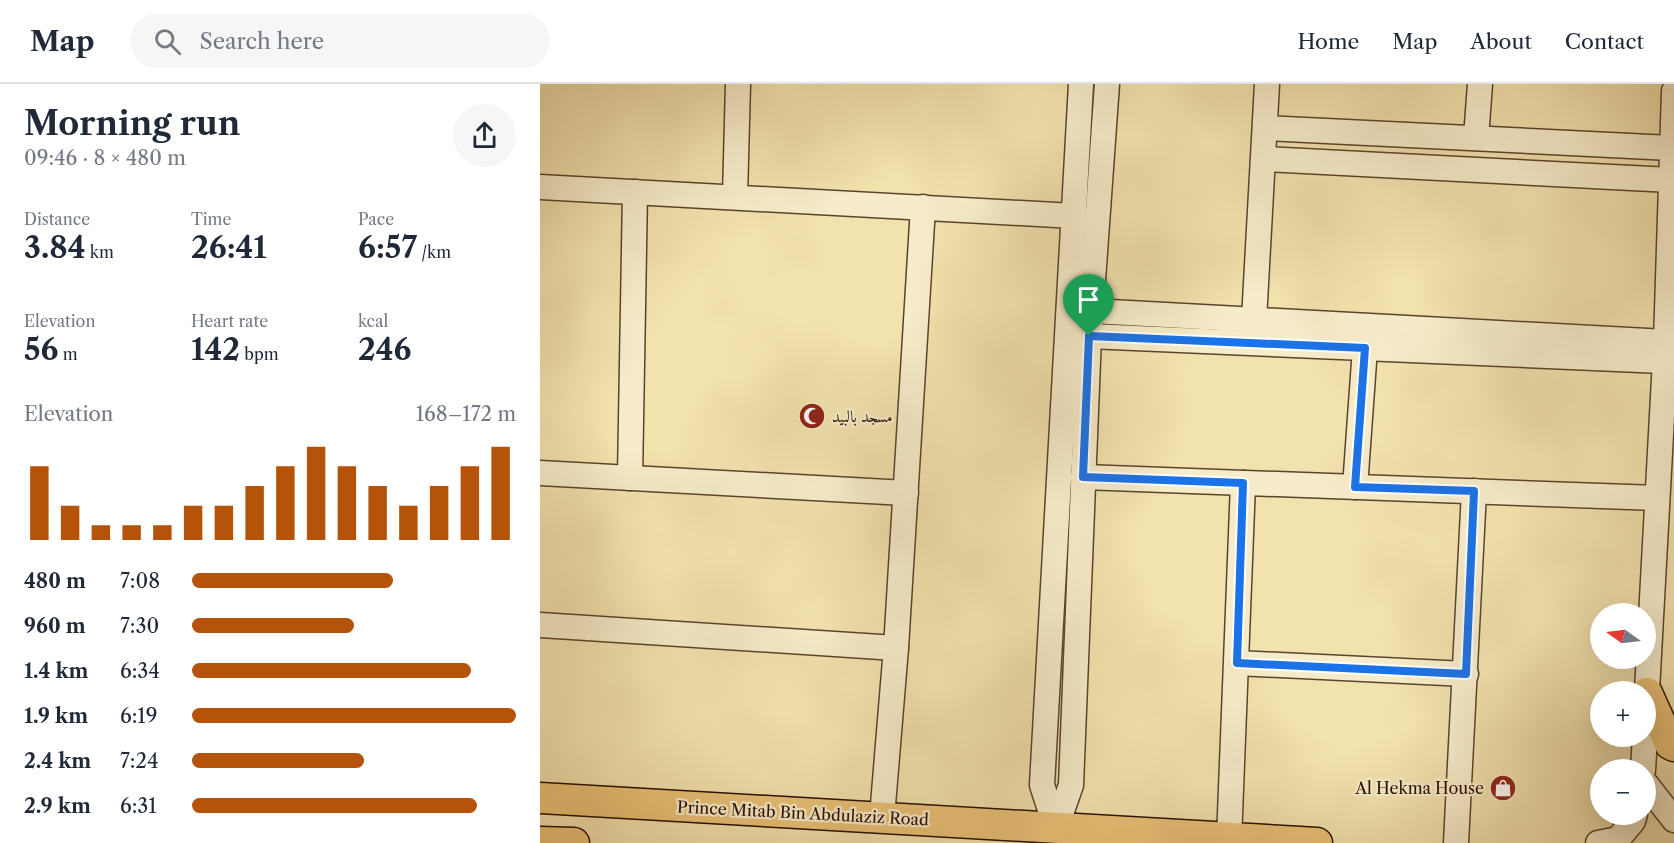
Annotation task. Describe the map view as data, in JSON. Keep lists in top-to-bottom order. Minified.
{"streets":{"main road":["Prince Mitab Bin Abdulaziz Road"]},"places":{"mosque":["مسجد بالبيد"],"shop":["Al Hekma House"]},"north":"left","page":{"header":"Map","search":"Search here","nav":["Home","Map","About","Contact"],"heading":["Morning run","09:46 · 8 × 480 m"],"stats":[["Distance","3.84 km"],["Time","26:41"],["Pace","6:57 /km"],["Elevation","56 m"],["Heart rate","142 bpm"],["kcal","246"]],"chart":["Elevation","168–172 m"],"list":[{"name":"480 m","note":"7:08"},{"name":"960 m","note":"7:30"},{"name":"1.4 km","note":"6:34"},{"name":"1.9 km","note":"6:19"},{"name":"2.4 km","note":"7:24"},{"name":"2.9 km","note":"6:31"}],"map_buttons":["+","−"]}}
